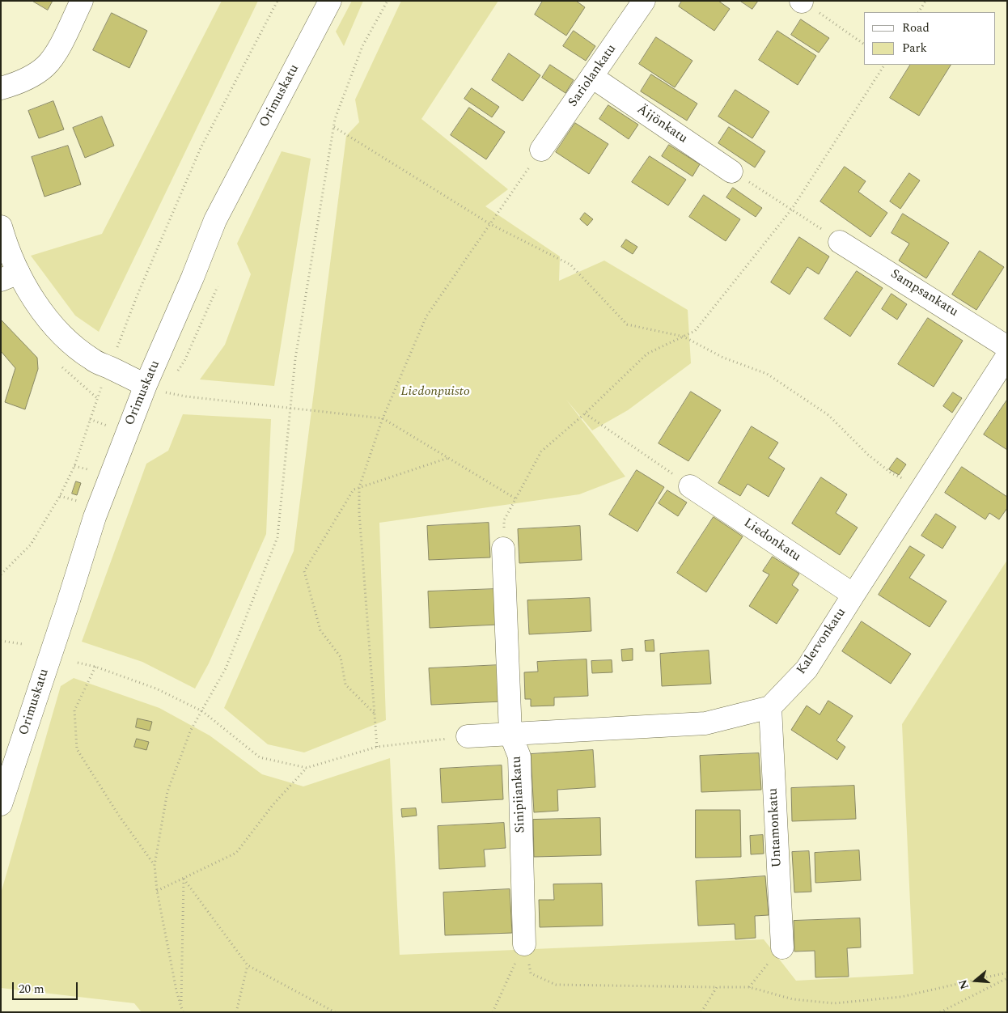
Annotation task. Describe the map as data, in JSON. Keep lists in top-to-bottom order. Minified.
{"streets":{"street":["Sariolankatu","Orimuskatu","Äijönkatu","Sampsankatu","Liedonkatu","Kalervonkatu","Sinipiiankatu","Untamonkatu"]},"crossings":[["Sariolankatu","Äijönkatu"],["Liedonkatu","Kalervonkatu"],["Kalervonkatu","Untamonkatu"]],"parks":["Liedonpuisto"],"legend":["Road","Park"],"scale_bar":"20 m","north":"left"}
